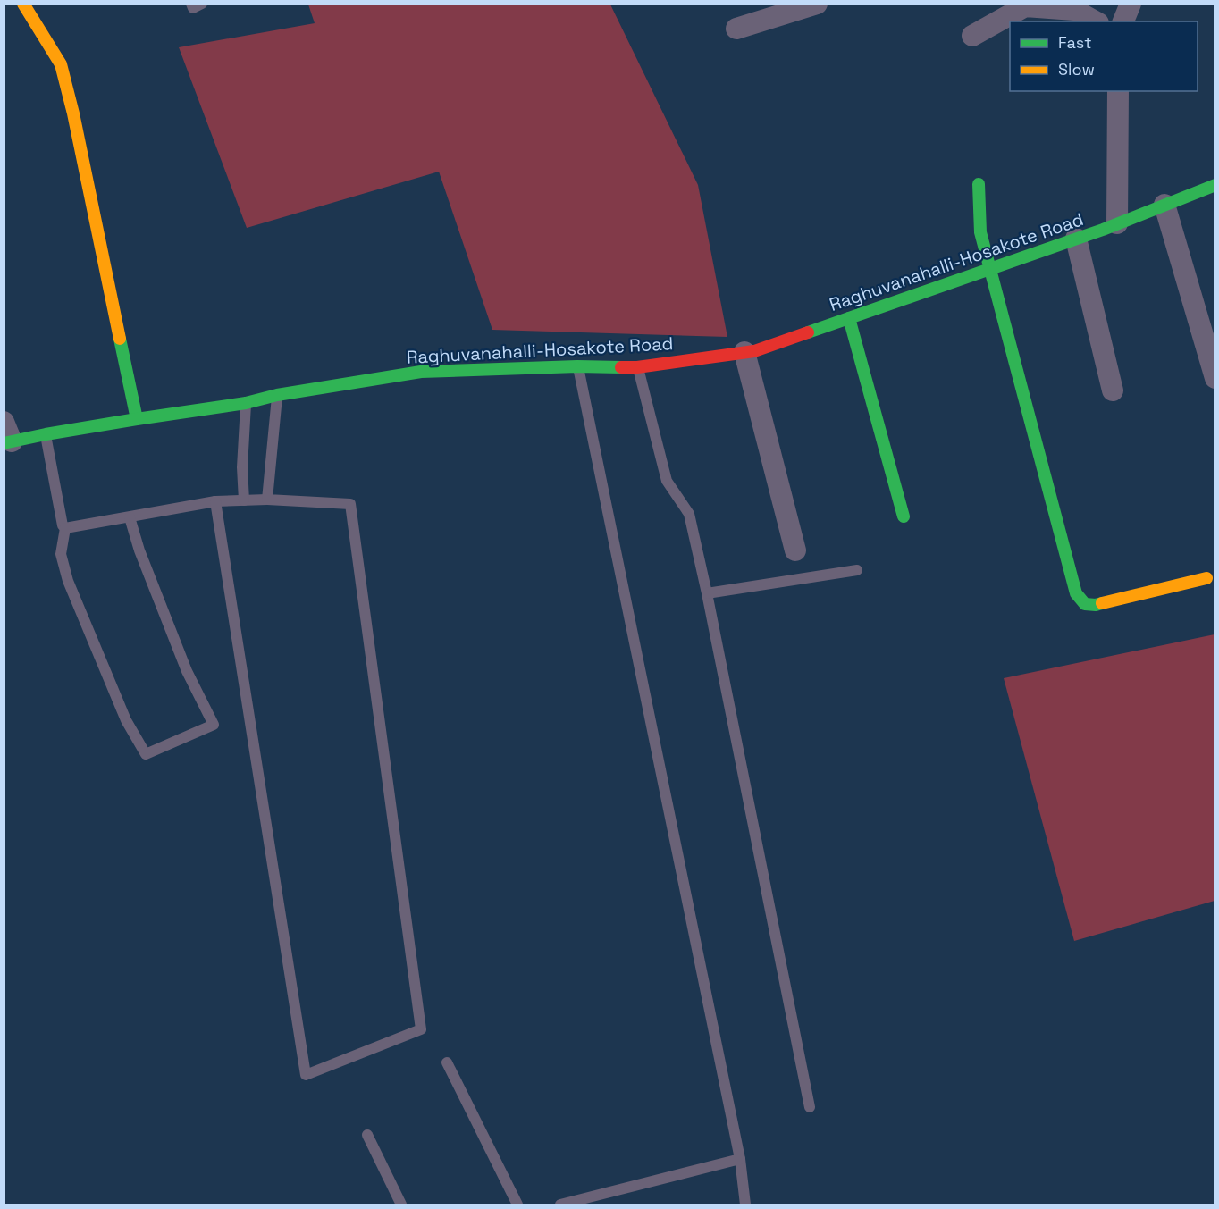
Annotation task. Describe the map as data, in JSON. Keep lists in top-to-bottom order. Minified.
{"streets":{"main road":["Raghuvanahalli-Hosakote Road"]},"legend":["Fast","Slow"]}
